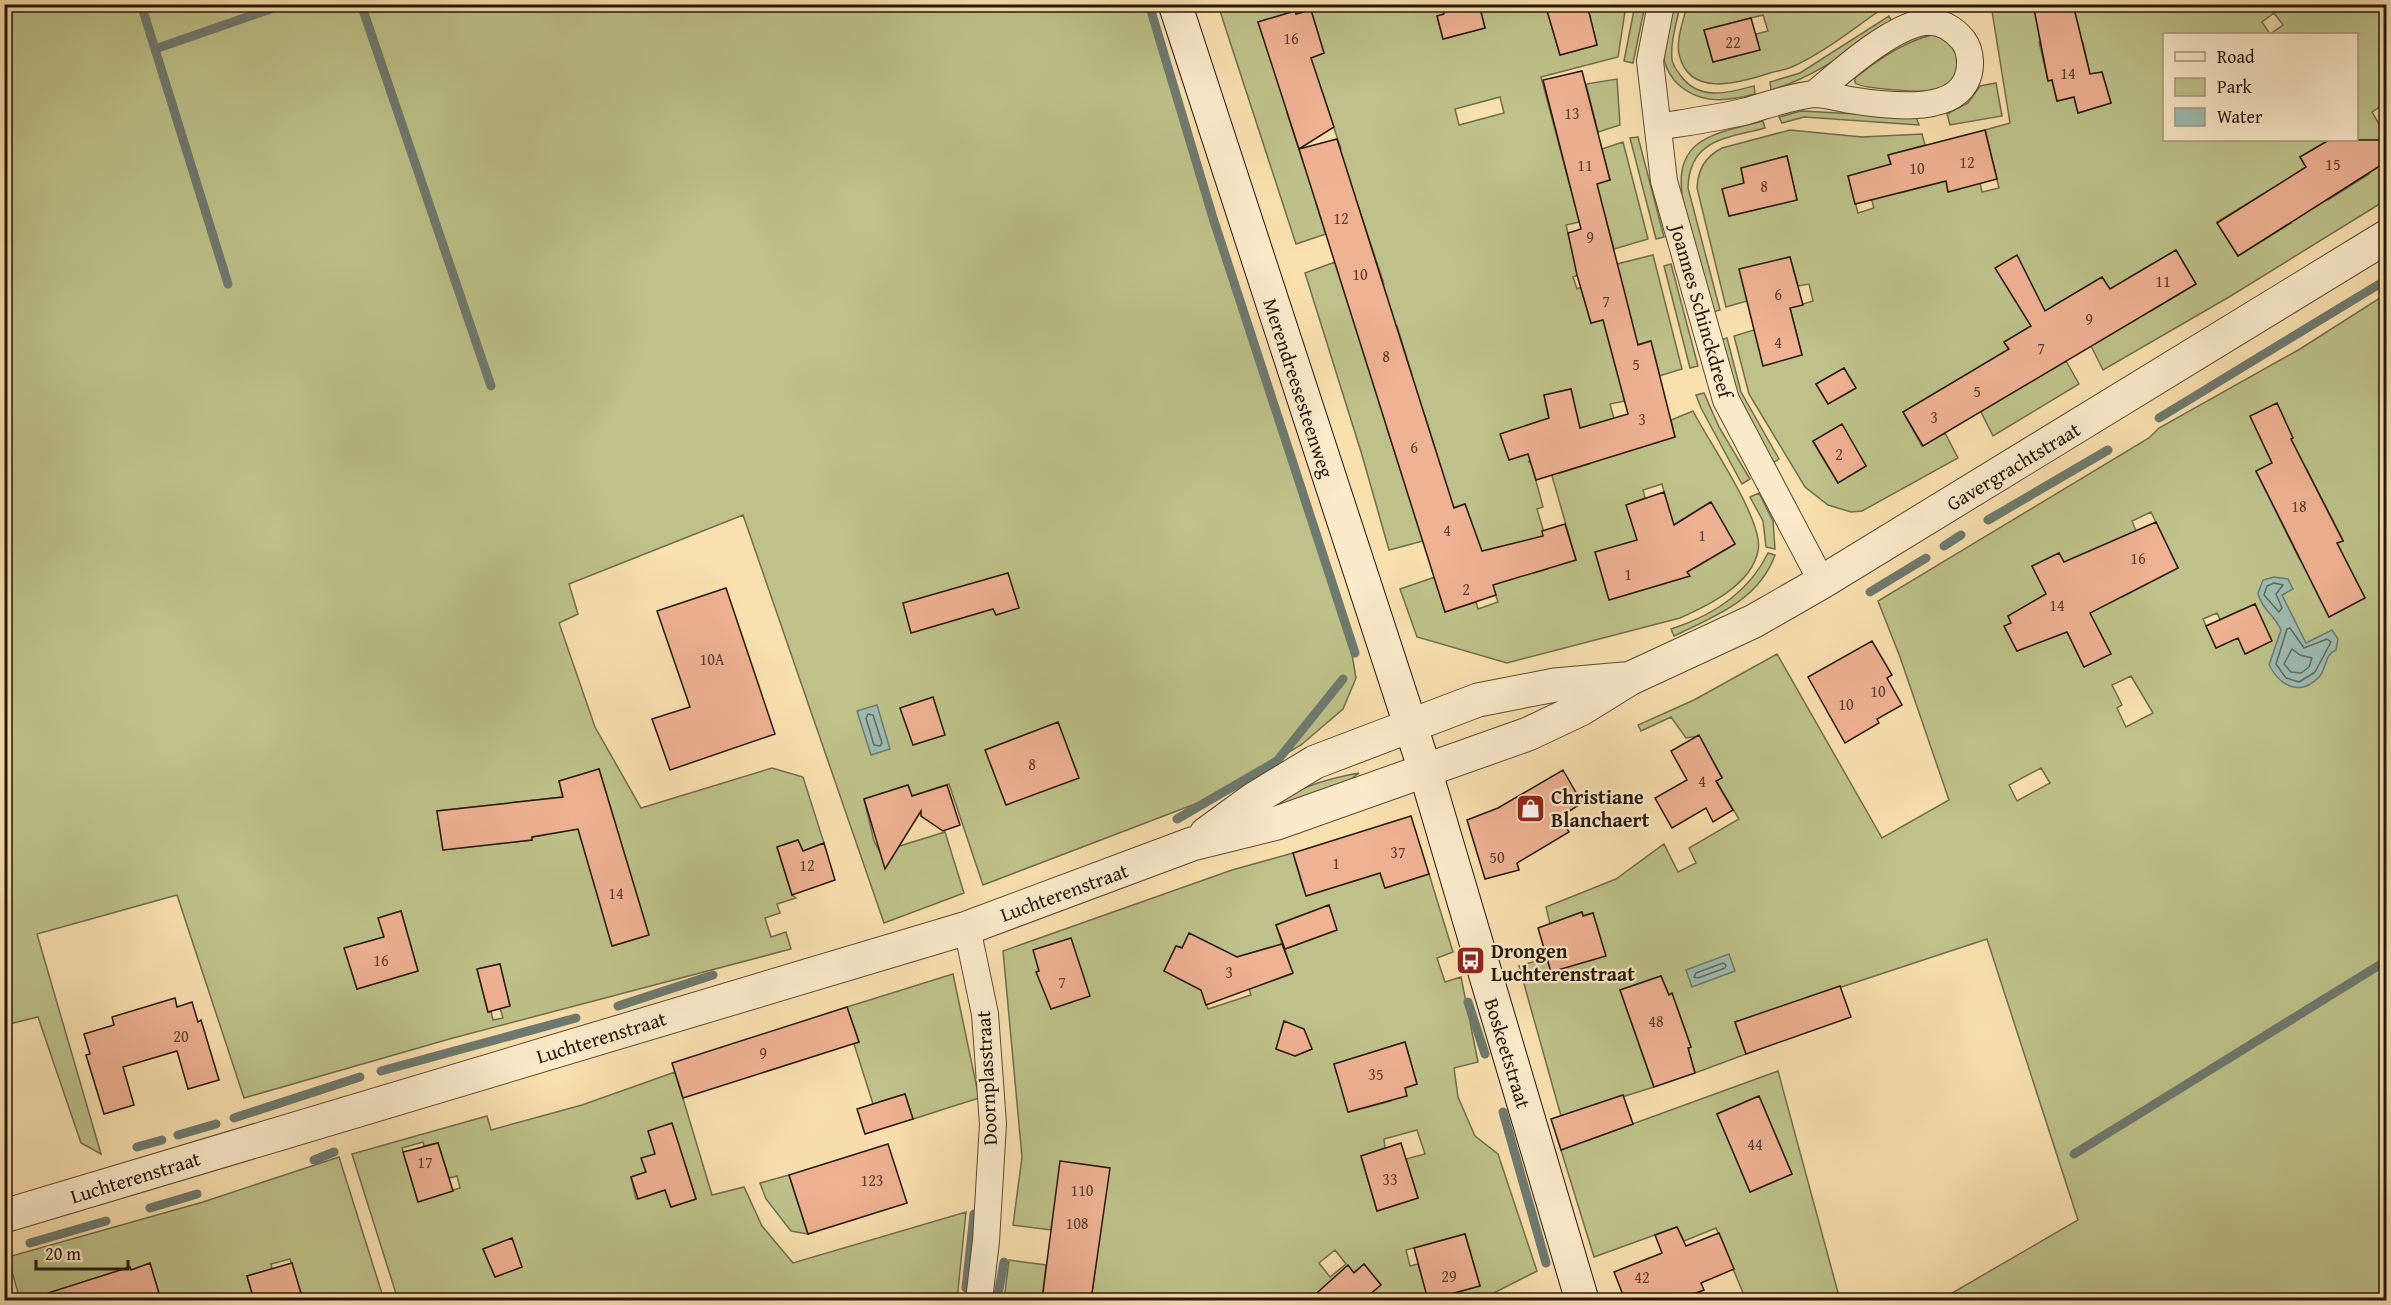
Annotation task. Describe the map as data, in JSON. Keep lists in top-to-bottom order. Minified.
{"streets":{"street":["Joannes Schinckdreef","Merendreesesteenweg","Gavergrachtstraat","Luchterenstraat","Boskeetstraat","Doornplasstraat"]},"crossings":[["Joannes Schinckdreef","Gavergrachtstraat"],["Merendreesesteenweg","Gavergrachtstraat"],["Merendreesesteenweg","Luchterenstraat"],["Merendreesesteenweg","Boskeetstraat"],["Gavergrachtstraat","Luchterenstraat"],["Gavergrachtstraat","Boskeetstraat"],["Luchterenstraat","Boskeetstraat"],["Luchterenstraat","Doornplasstraat"]],"places":{"shop":["Christiane Blanchaert"],"bus stop":["Drongen Luchterenstraat"]},"house_numbers":["16","22","14","13","12","15","11","10","8","12","9","10","11","6","7","9","4","7","8","5","5","3","3","6","2","18","4","1","16","1","2","14","10A","10","10","8","4","37","50","1","12","14","16","3","7","48","20","9","35","44","17","33","123","110","108","29","42"],"legend":["Road","Park","Water"],"scale_bar":"20 m"}
